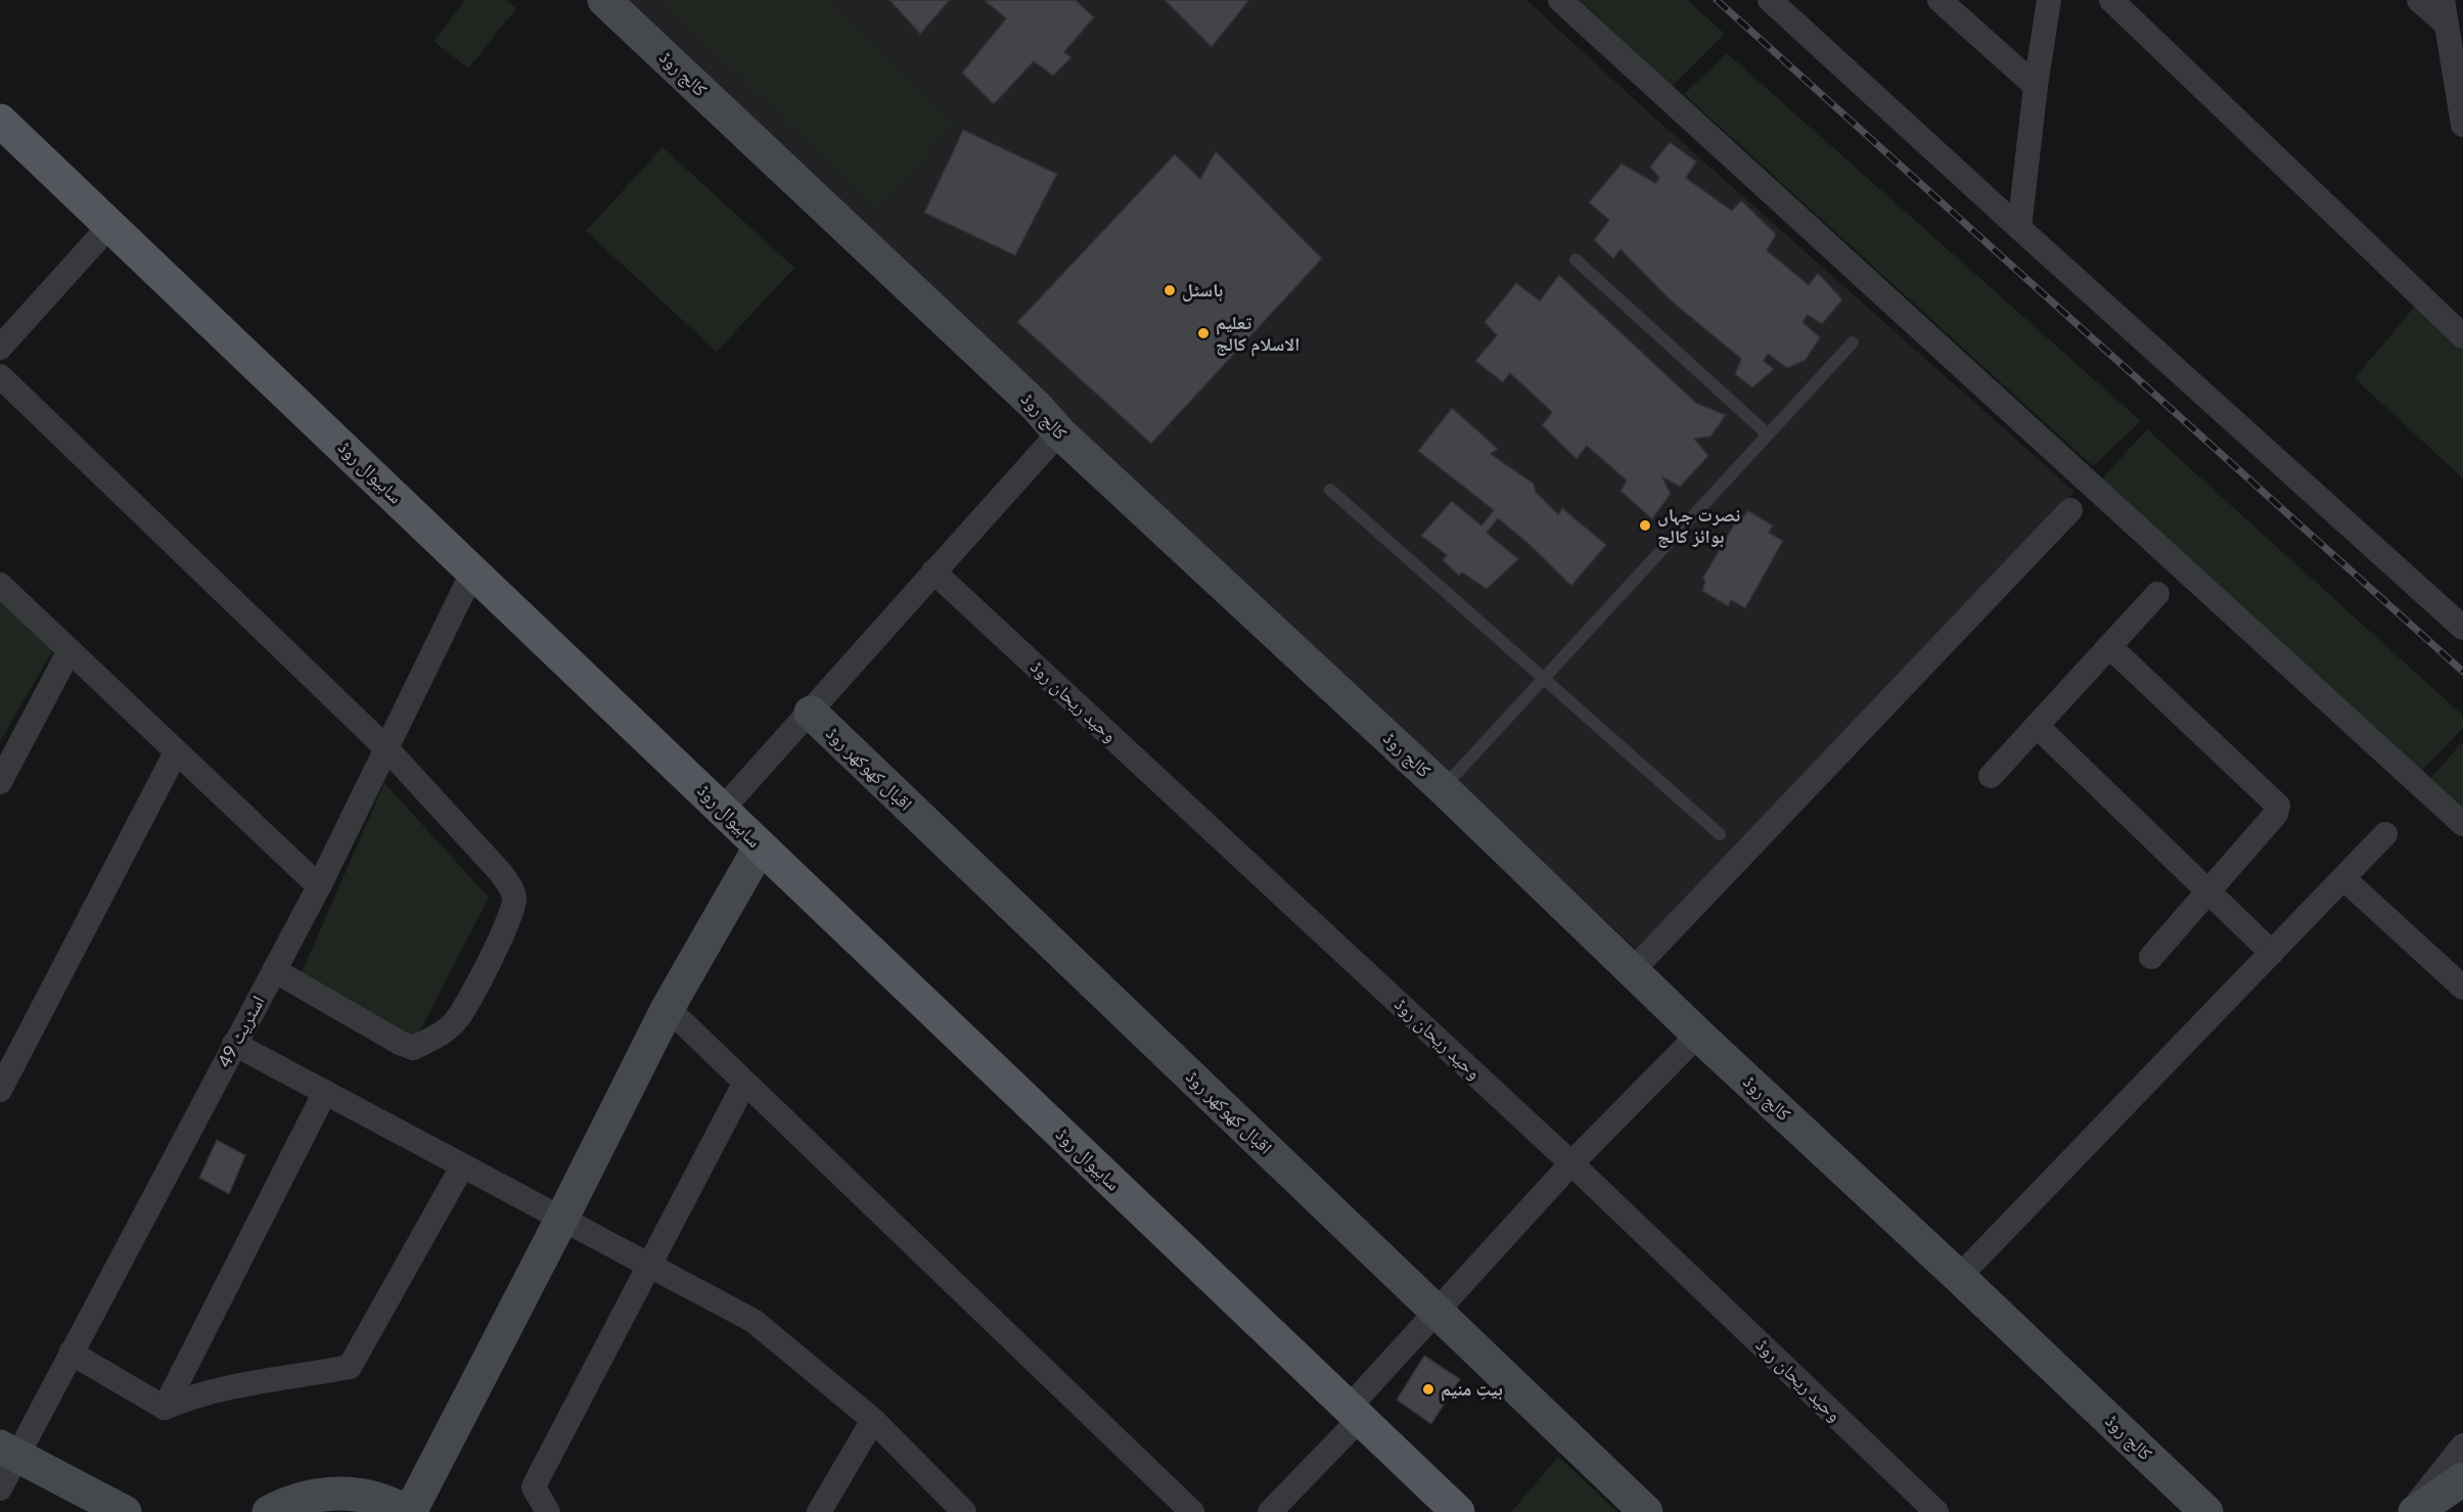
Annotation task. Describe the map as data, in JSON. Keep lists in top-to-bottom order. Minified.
{"streets":{"main road":["ساہیوال روڈ"],"street":["کالج روڈ","وحید ریحان روڈ","اقبال کھوکھر روڈ","اسٹریٹ 49"]},"crossings":[["ساہیوال روڈ","اسٹریٹ 49"]],"places":["ہاسٹل","تعلیم الاسلام کالج","نصرت جہاں بوائز کالج","بیتِ منیم"]}
